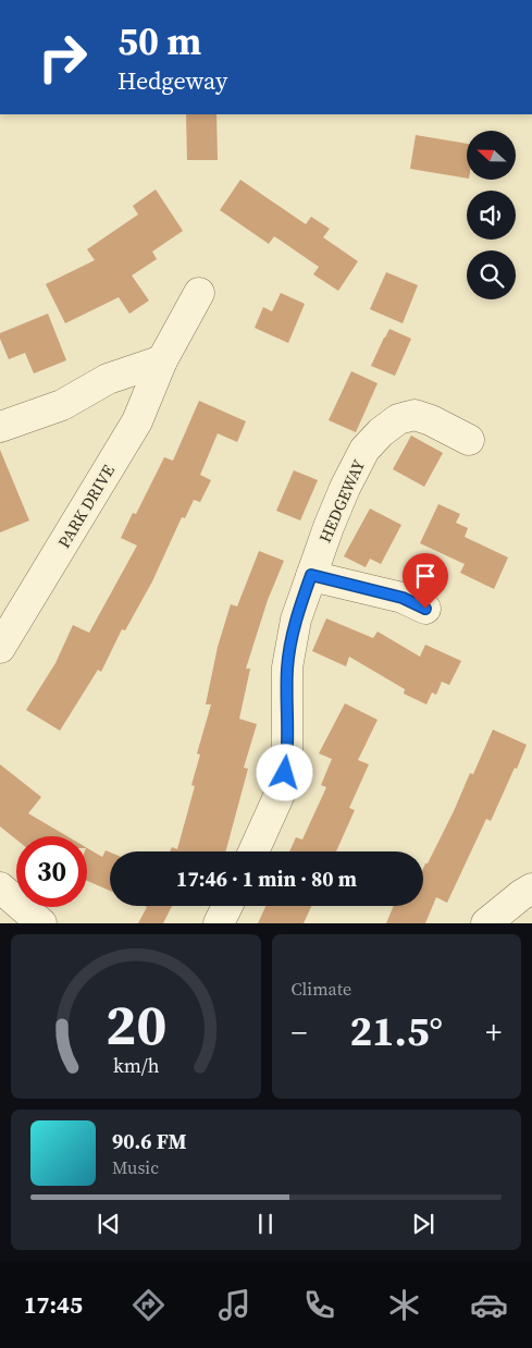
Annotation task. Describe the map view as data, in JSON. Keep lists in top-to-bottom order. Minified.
{"streets":{"street":["HEDGEWAY","PARK DRIVE"]},"north":"left","page":{"turn":["50 m","Hedgeway"],"limit":"30","trip":"17:46 · 1 min · 80 m","tile":"Climate","heat":["−","21.5°","+"],"song":["90.6 FM","Music"],"tabs":"17:45","gauge":["20","km/h"]}}
